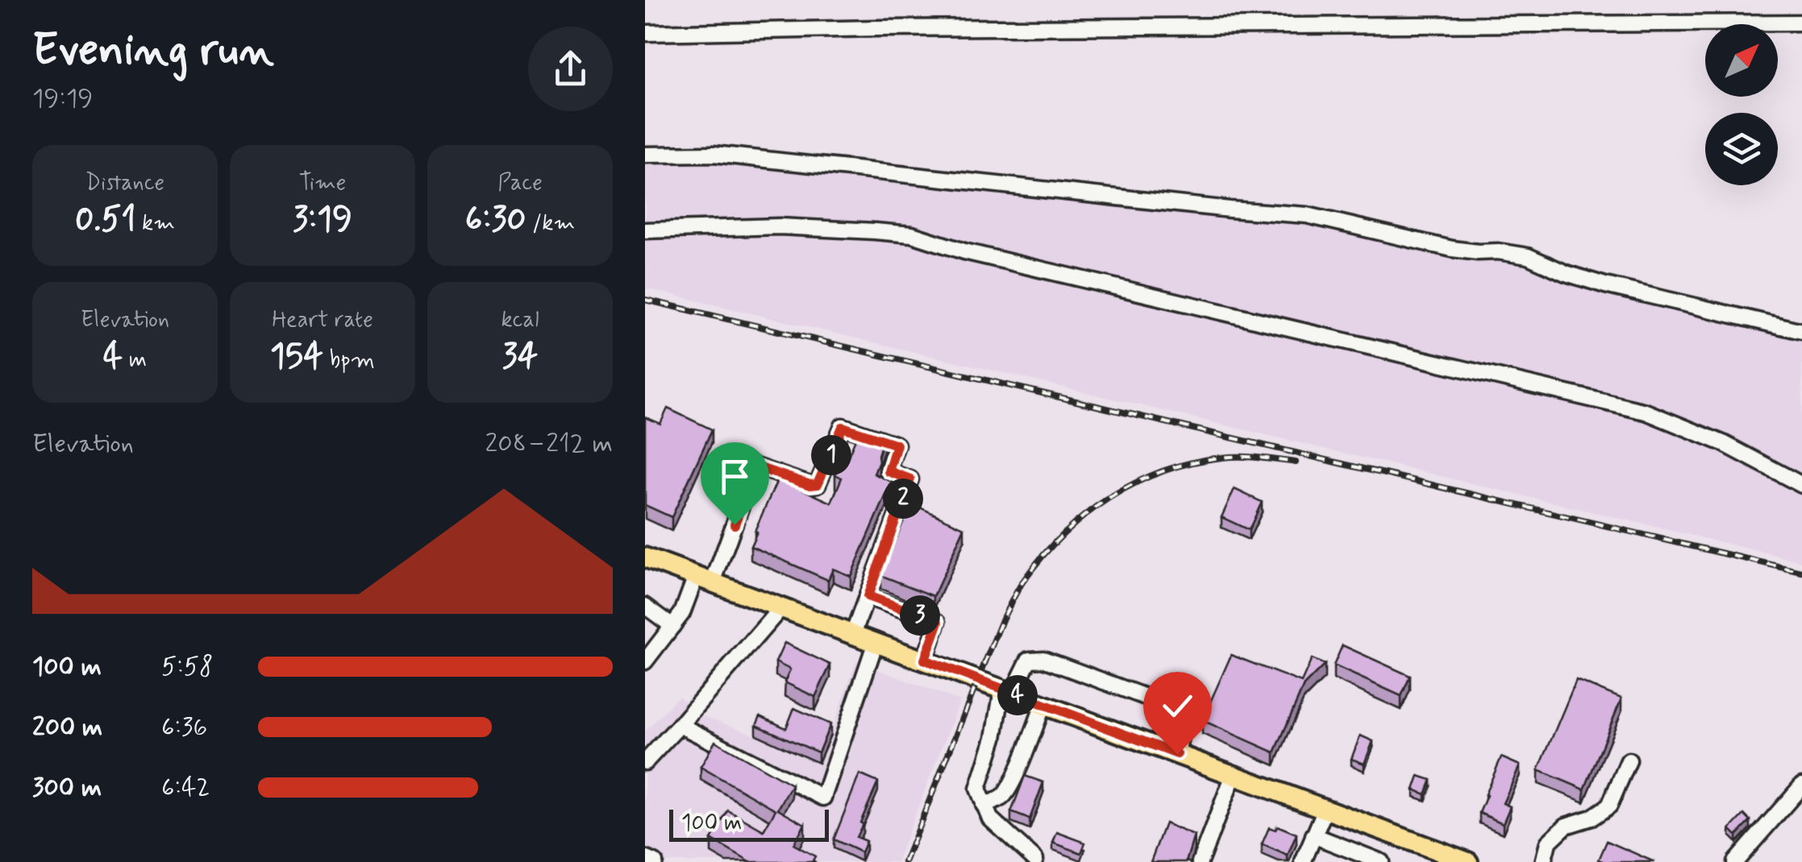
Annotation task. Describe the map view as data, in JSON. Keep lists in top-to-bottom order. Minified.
{"scale_bar":"100 m","north":"top right","page":{"heading":["Evening run","19:19"],"stats":[["Distance","0.51 km"],["Time","3:19"],["Pace","6:30 /km"],["Elevation","4 m"],["Heart rate","154 bpm"],["kcal","34"]],"chart":["Elevation","208–212 m"],"pins":["1","2","3","4"],"list":[{"name":"100 m","note":"5:58"},{"name":"200 m","note":"6:36"},{"name":"300 m","note":"6:42"}],"scale":"100 m"}}
